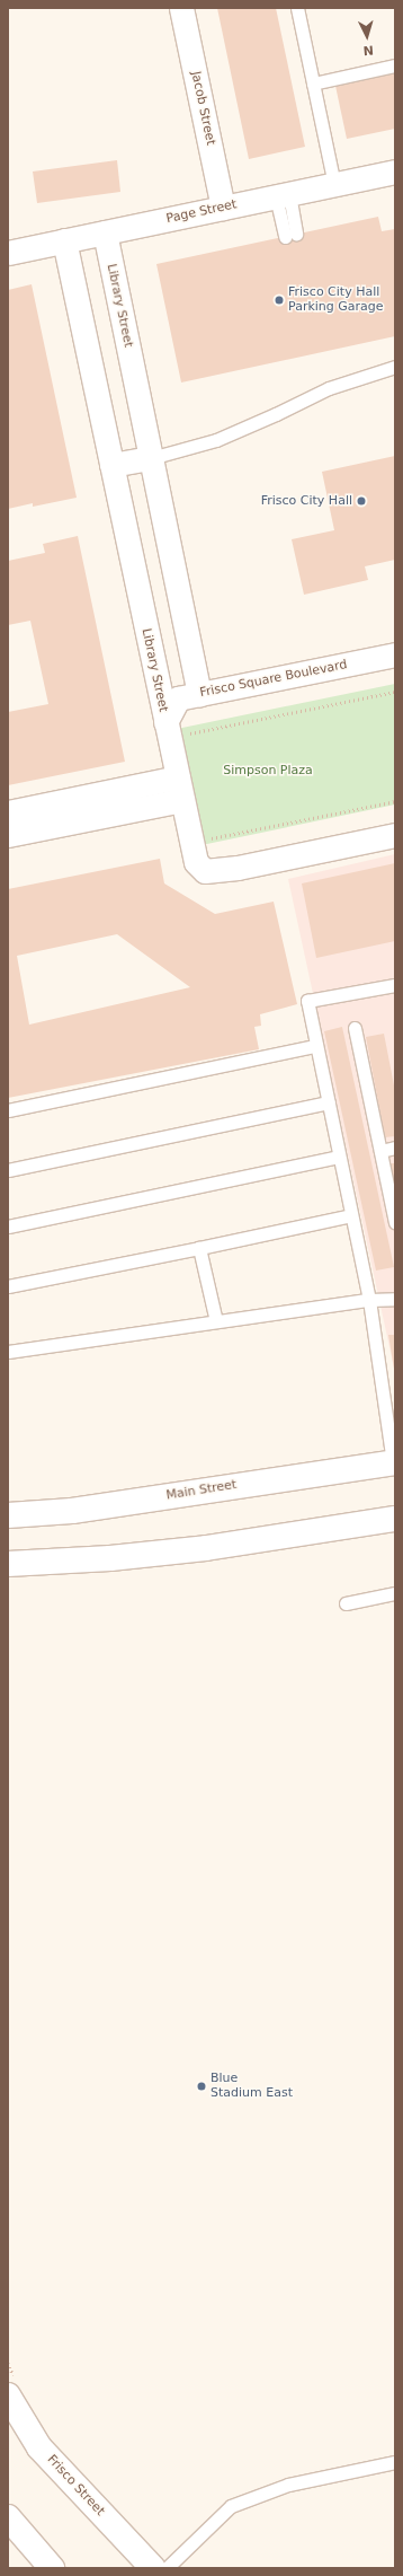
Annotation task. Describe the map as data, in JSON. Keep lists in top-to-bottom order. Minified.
{"streets":{"main road":["Main Street","Frisco Street"],"street":["Jacob Street","Page Street","Library Street","Frisco Square Boulevard"]},"crossings":[["Jacob Street","Page Street"],["Page Street","Library Street"],["Library Street","Frisco Square Boulevard"]],"parks":["Simpson Plaza"],"places":["Frisco City Hall Parking Garage","Frisco City Hall","Blue Stadium East"],"north":"bottom"}
